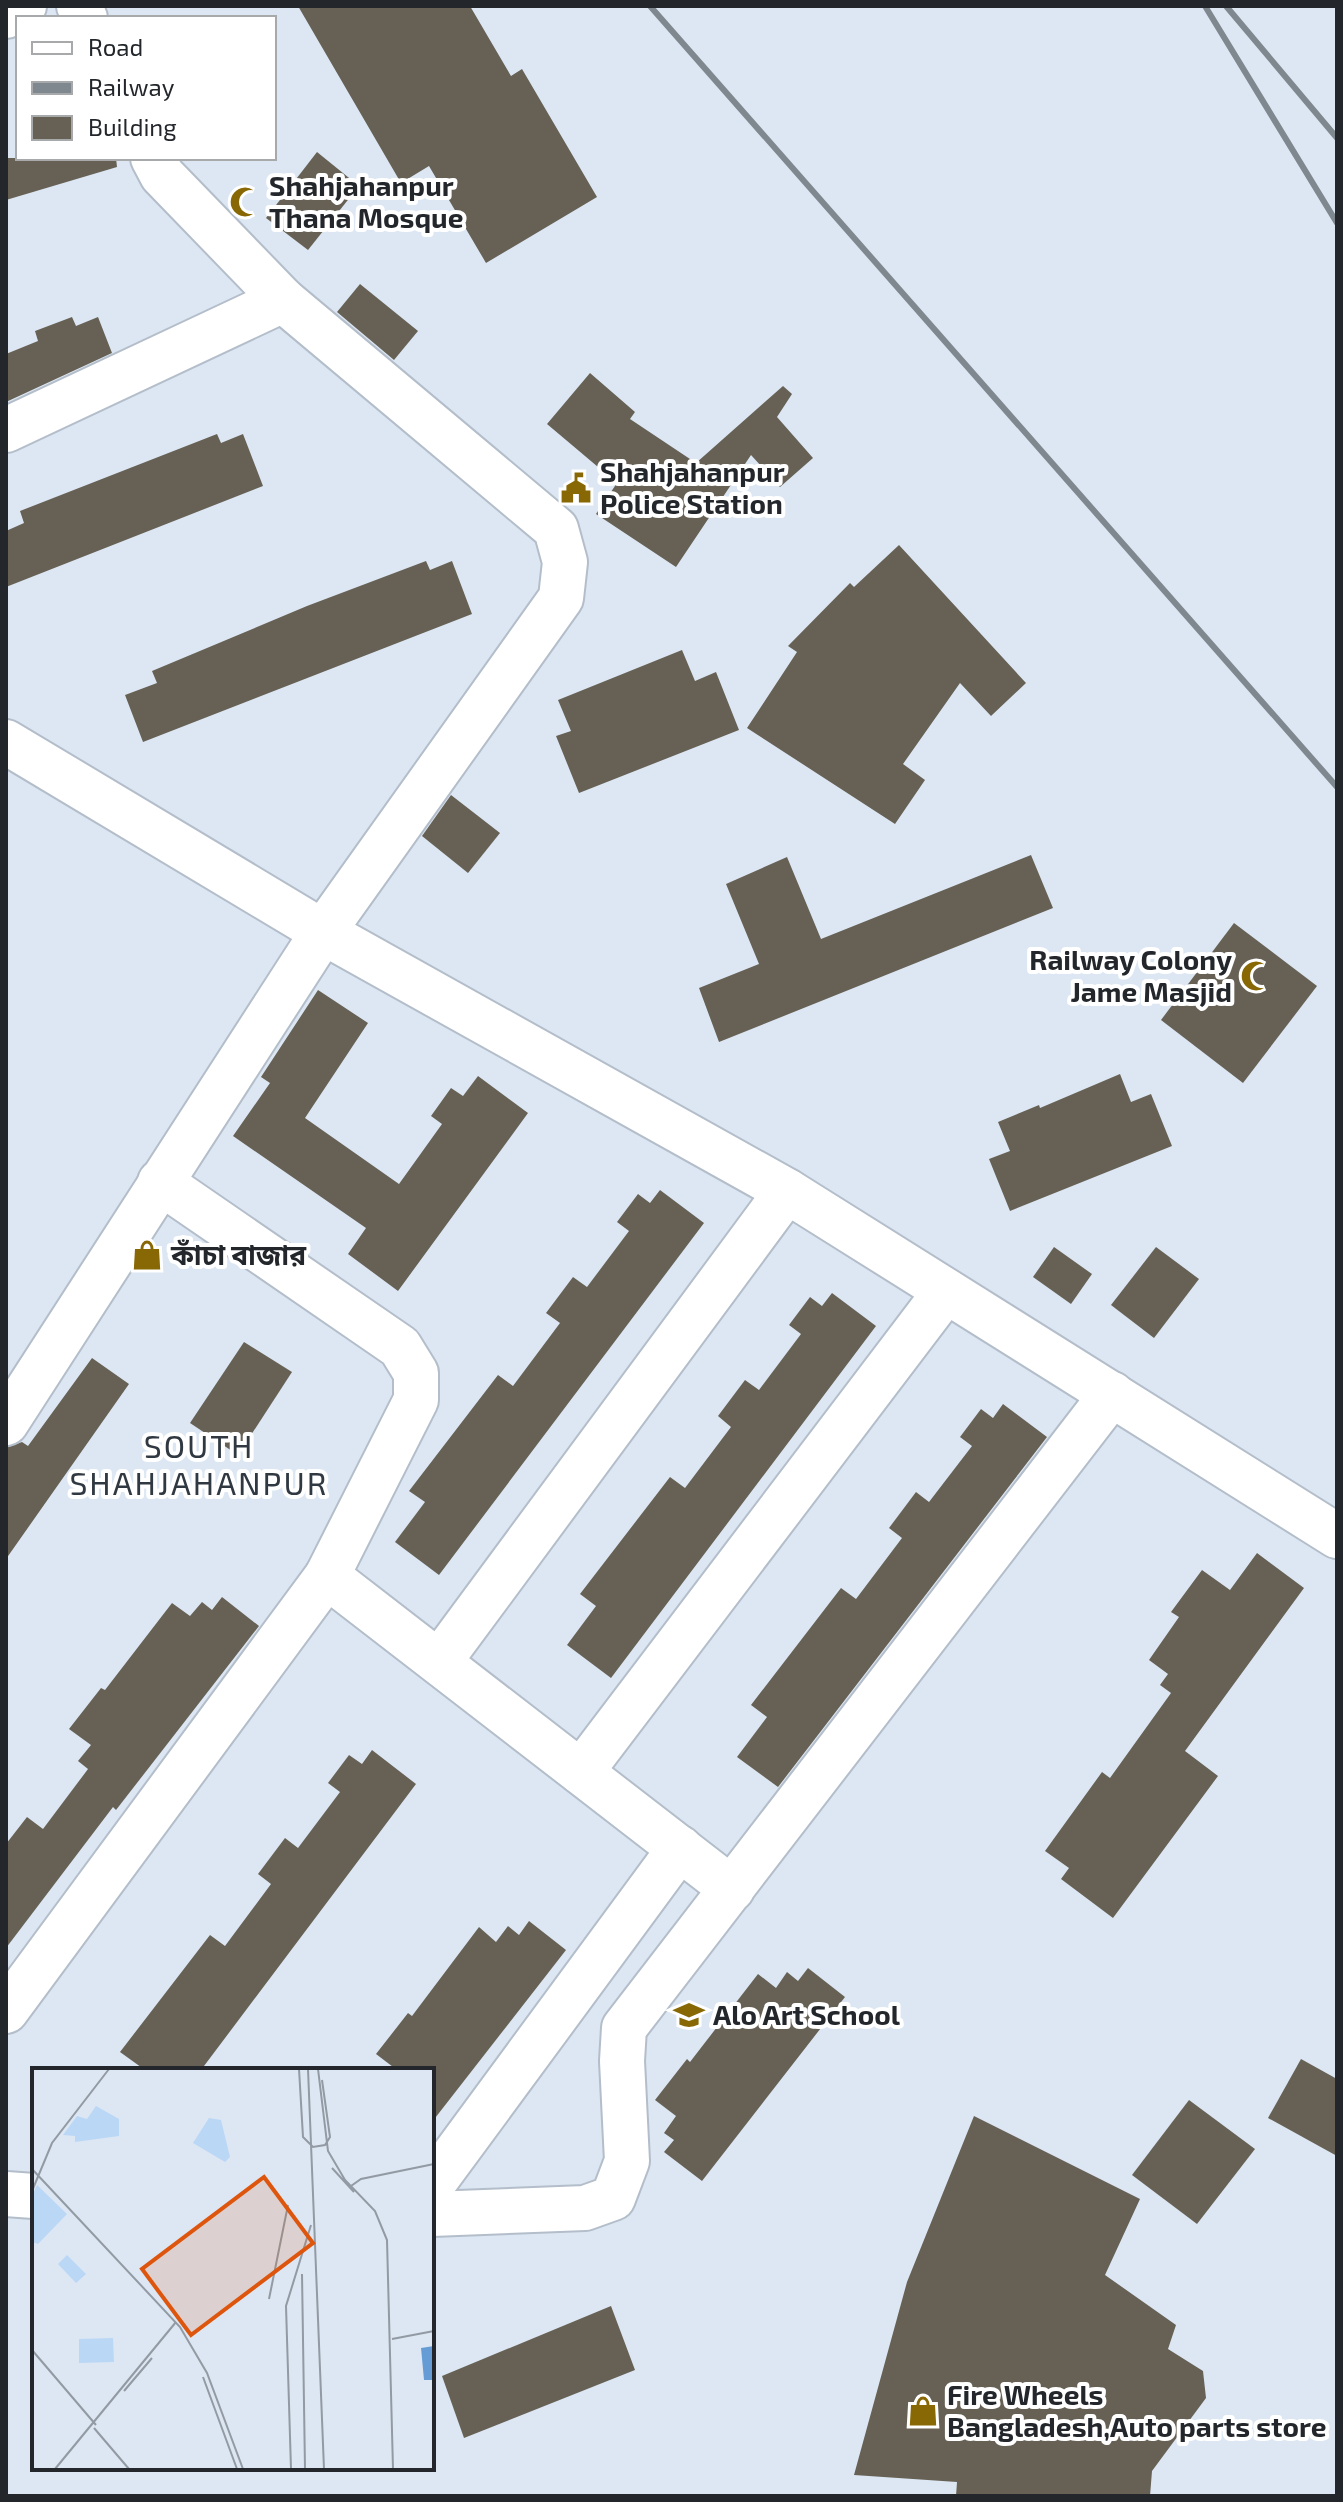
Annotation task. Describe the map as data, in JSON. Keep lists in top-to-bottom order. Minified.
{"districts":["SOUTH SHAHJAHANPUR"],"places":{"mosque":["Shahjahanpur Thana Mosque","Railway Colony Jame Masjid"],"public building":["Shahjahanpur Police Station"],"shop":["কাঁচা বাজার","Fire Wheels Bangladesh,Auto parts store"],"school or university":["Alo Art School"]},"legend":["Road","Railway","Building"]}
